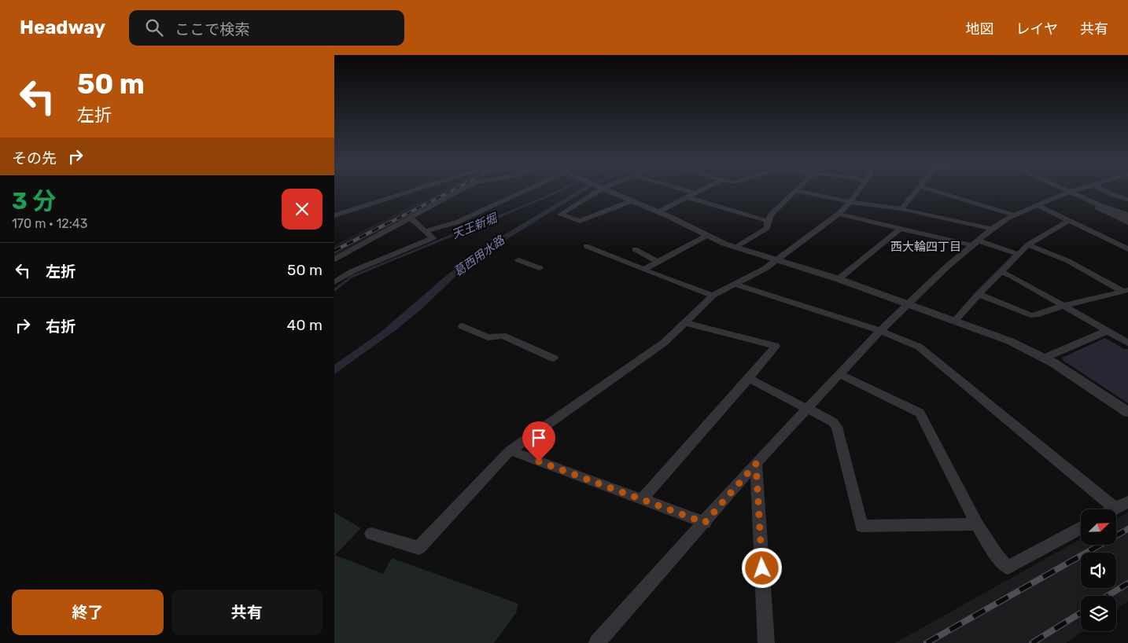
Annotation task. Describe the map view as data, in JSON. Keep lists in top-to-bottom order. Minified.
{"districts":["西大輪四丁目"],"water":["天王新堀","葛西用水路"],"north":"top right","page":{"header":"Headway","search":"ここで検索","nav":["地図","レイヤ","共有"],"turn":["50 m","左折"],"then":"その先","heading":["3 分","170 m · 12:43"],"list":[{"name":"左折","value":"50 m"},{"name":"右折","value":"40 m"}],"buttons":["終了","共有"]}}
